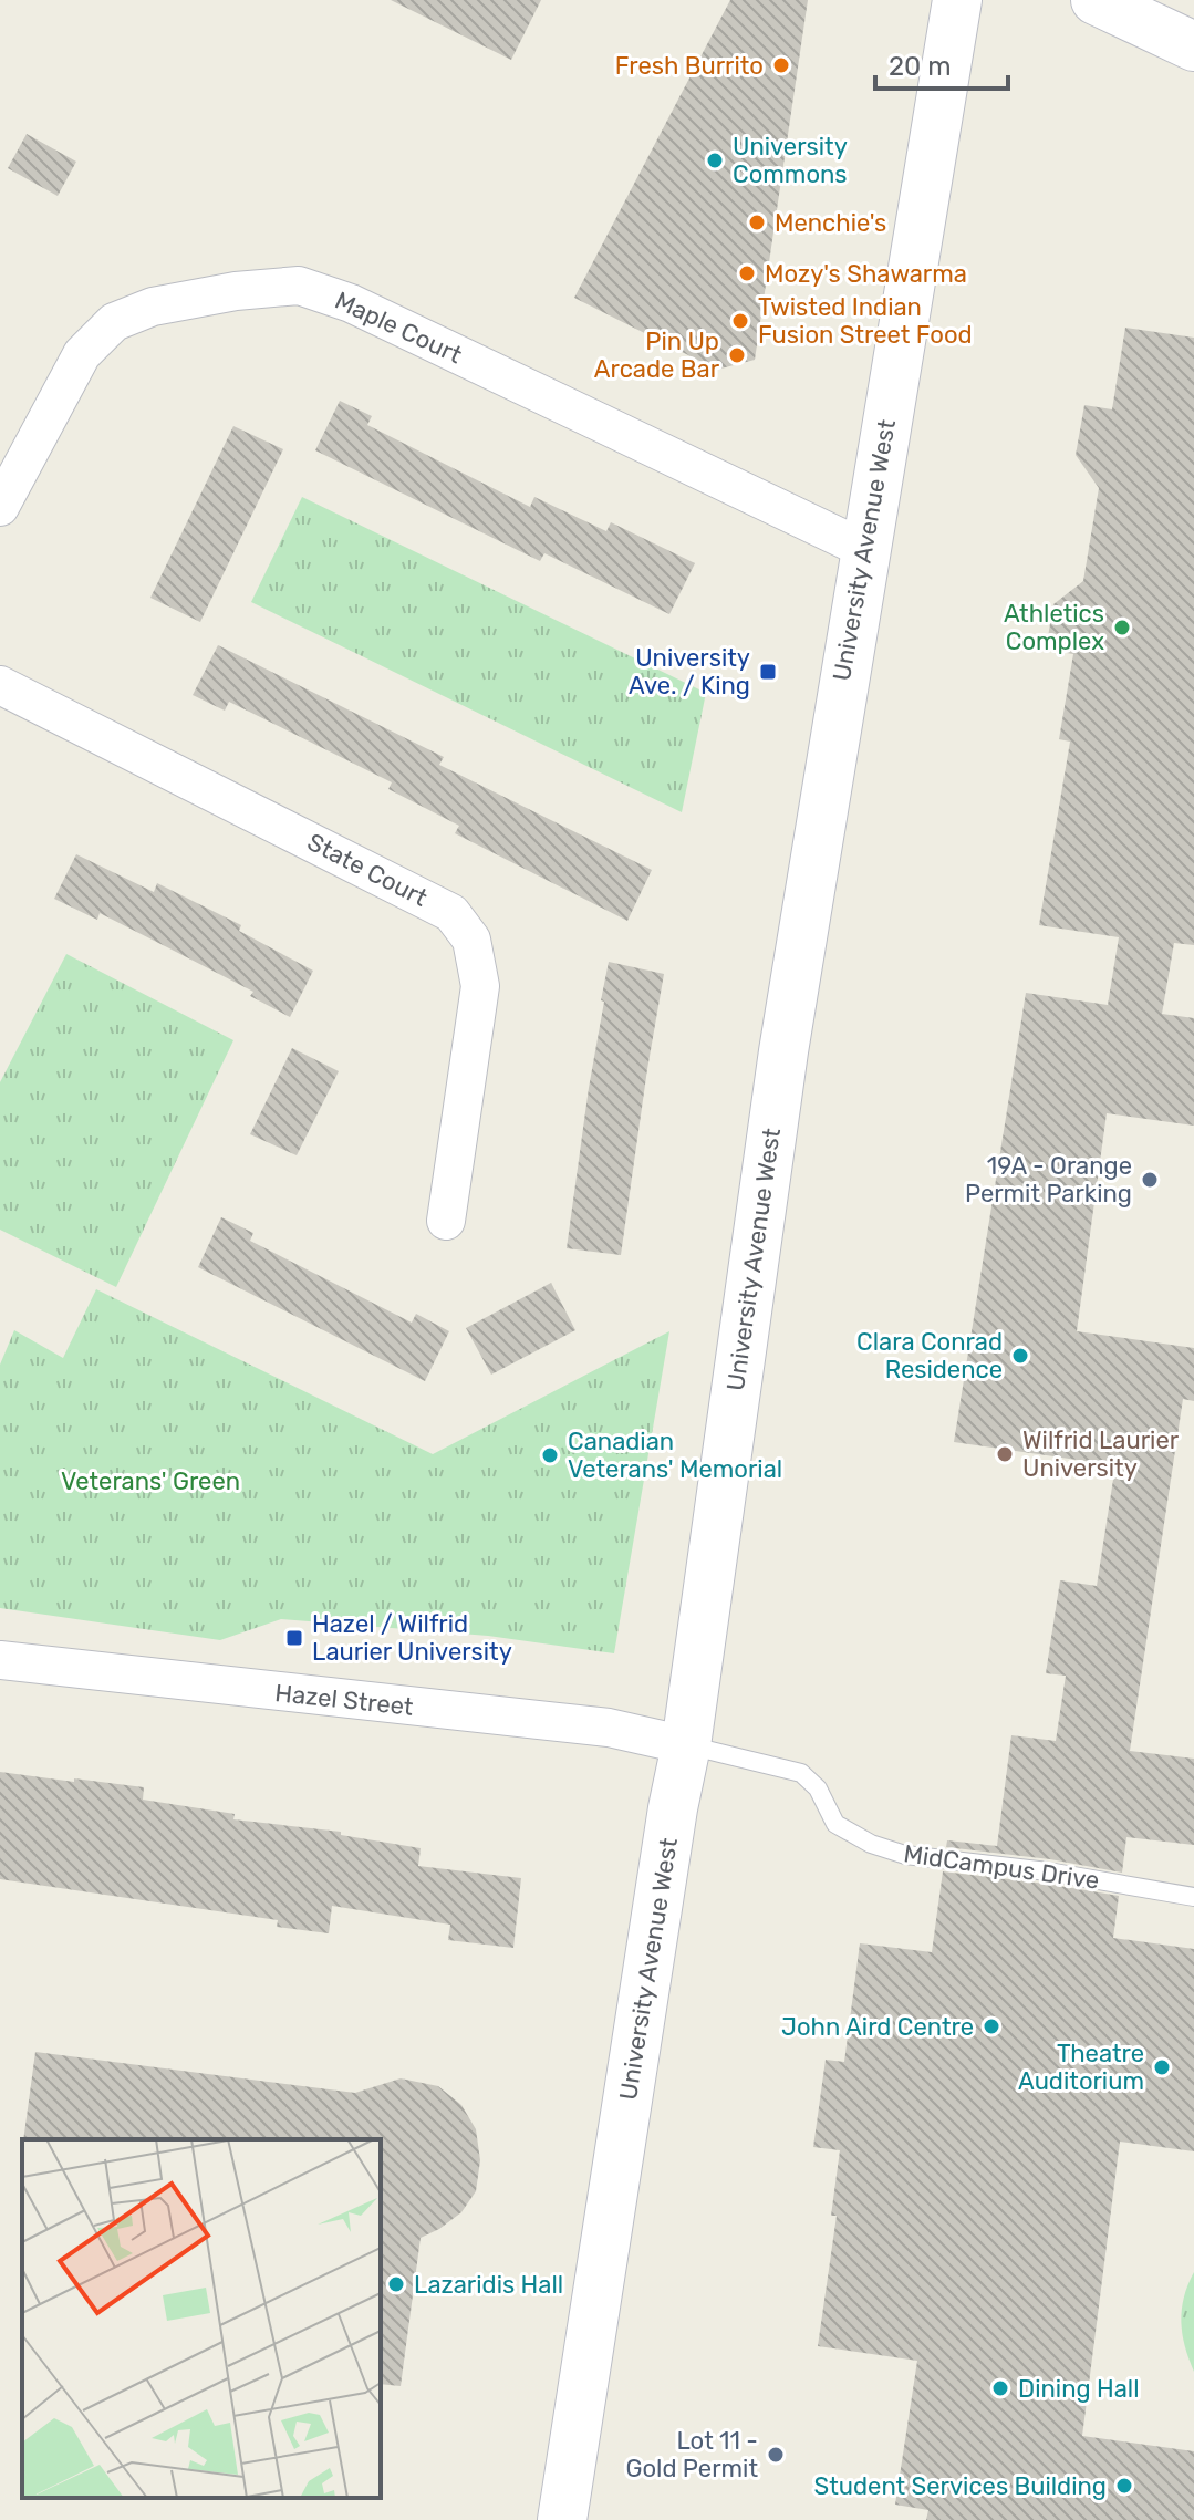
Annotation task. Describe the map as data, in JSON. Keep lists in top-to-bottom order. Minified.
{"streets":{"main road":["University Avenue West"],"street":["Maple Court","State Court","Hazel Street"],"lane":["MidCampus Drive"]},"crossings":[["Maple Court","University Avenue West"],["University Avenue West","Hazel Street"],["University Avenue West","MidCampus Drive"],["Hazel Street","MidCampus Drive"]],"parks":["Veterans' Green"],"places":{"other":["Fresh Burrito","University Commons","Menchie's","Mozy's Shawarma","Twisted Indian Fusion Street Food","Pin Up Arcade Bar","Athletics Complex","19A - Orange Permit Parking","Clara Conrad Residence","Wilfrid Laurier University","Canadian Veterans' Memorial","John Aird Centre","Theatre Auditorium","Lazaridis Hall","Dining Hall","Lot 11 - Gold Permit","Student Services Building"],"transit":["University Ave. / King","Hazel / Wilfrid Laurier University"]},"scale_bar":"20 m"}
